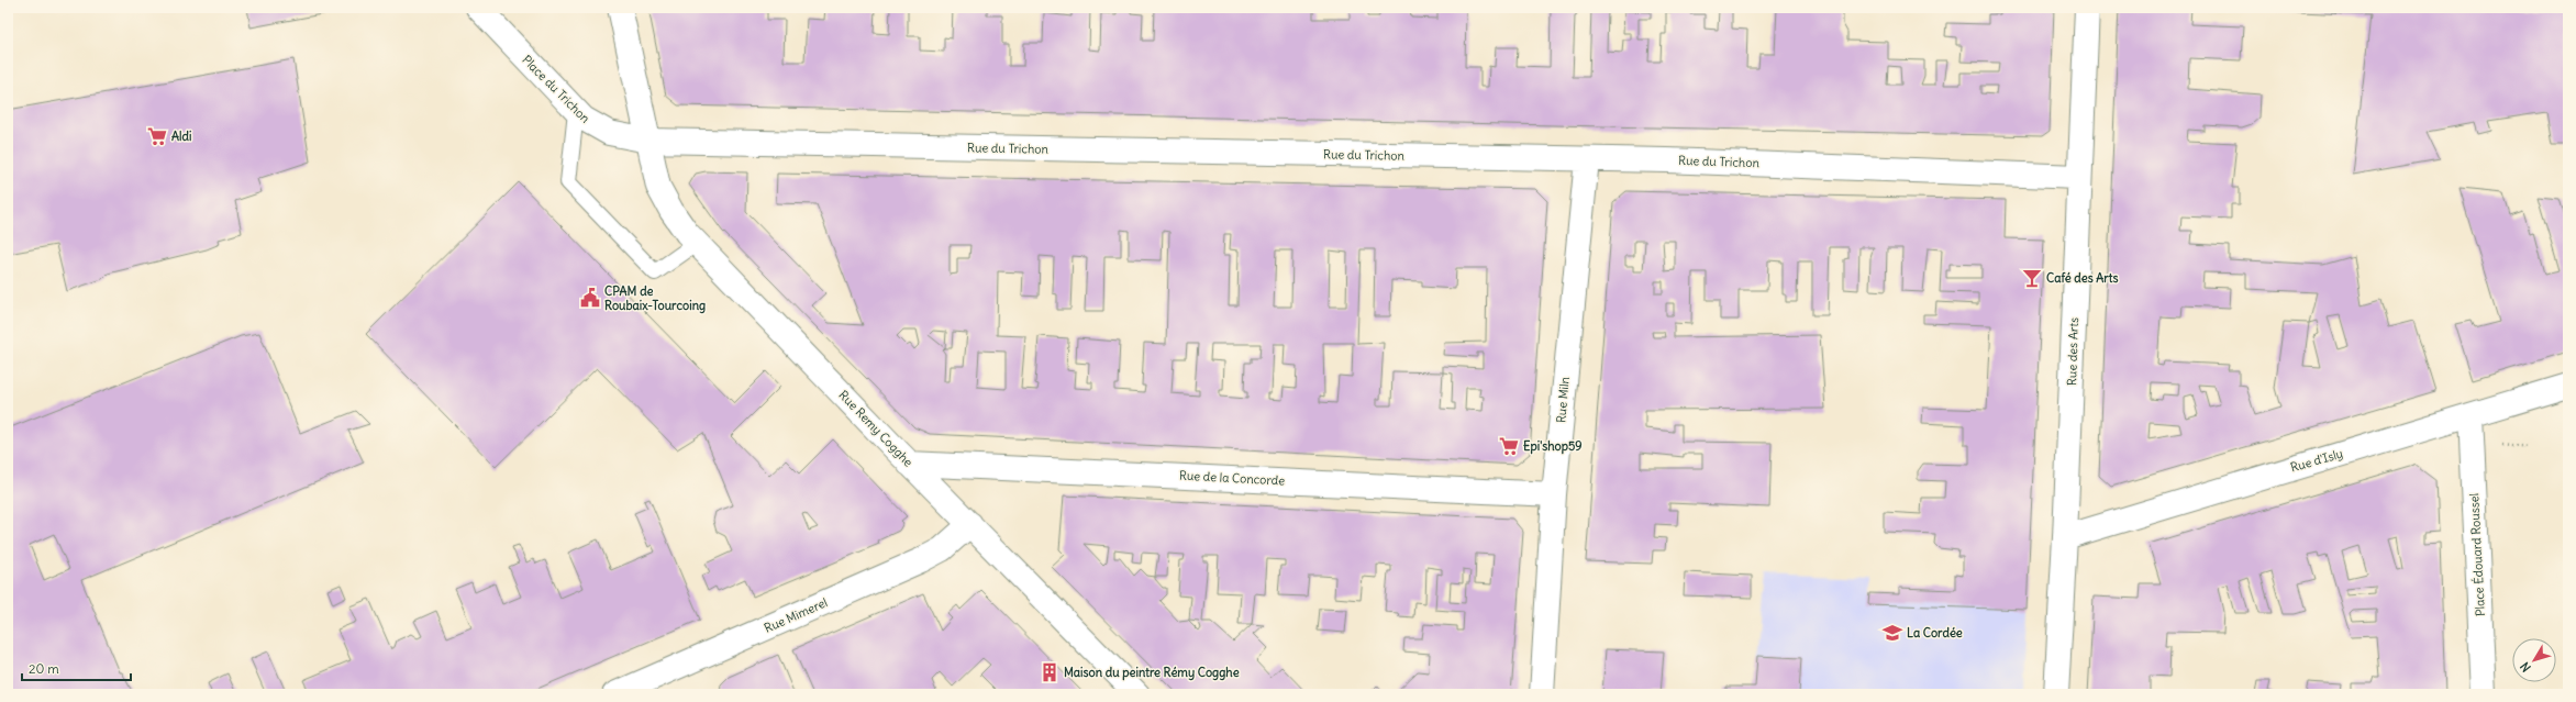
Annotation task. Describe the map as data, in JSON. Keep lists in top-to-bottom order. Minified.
{"streets":{"street":["Place du Trichon","Rue du Trichon","Rue des Arts","Rue Miln","Rue Remy Cogghe","Rue d'Isly","Rue de la Concorde","Place Édouard Roussel","Rue Mimerel"]},"crossings":[["Place du Trichon","Rue du Trichon"],["Place du Trichon","Rue Remy Cogghe"],["Rue du Trichon","Rue des Arts"],["Rue du Trichon","Rue Miln"],["Rue du Trichon","Rue Remy Cogghe"],["Rue des Arts","Rue d'Isly"],["Rue Miln","Rue de la Concorde"],["Rue Remy Cogghe","Rue de la Concorde"],["Rue Remy Cogghe","Rue Mimerel"],["Rue d'Isly","Place Édouard Roussel"]],"places":{"supermarket":["Aldi","Epi'shop59"],"bar":["Café des Arts"],"public building":["CPAM de Roubaix-Tourcoing"],"school or university":["La Cordée"],"building":["Maison du peintre Rémy Cogghe"]},"scale_bar":"20 m","north":"bottom left"}
